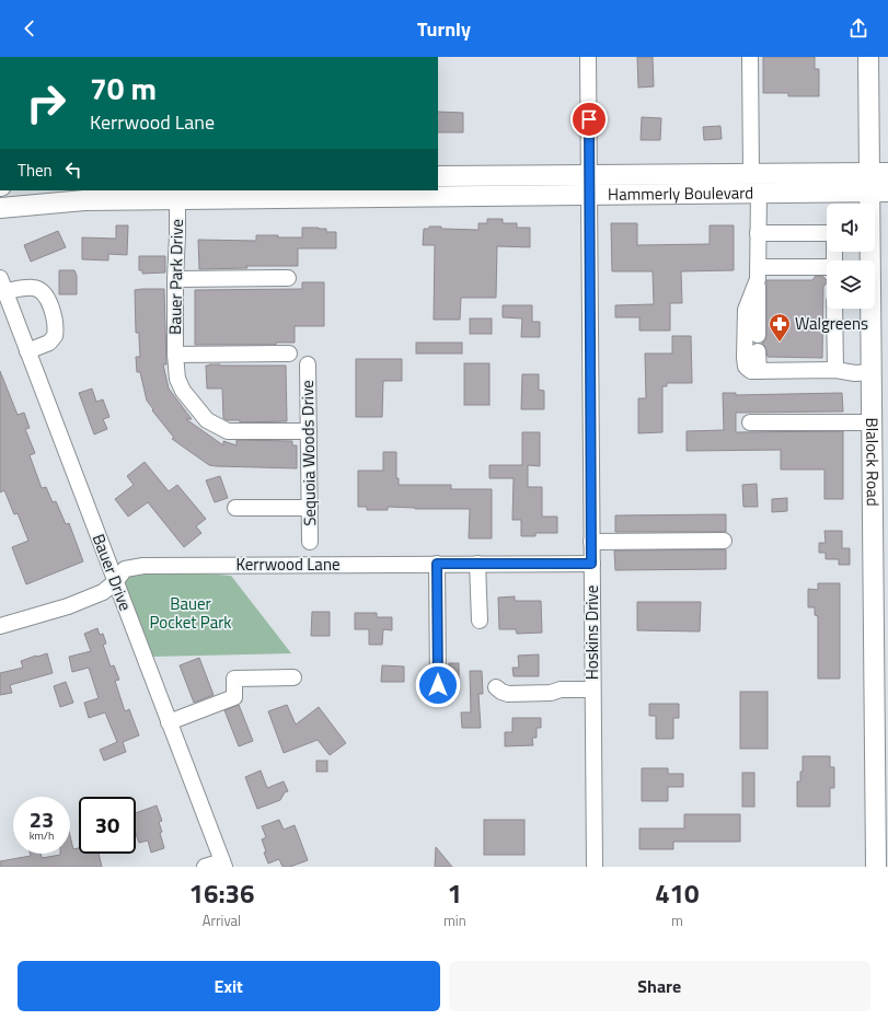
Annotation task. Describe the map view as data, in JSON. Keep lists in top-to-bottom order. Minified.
{"streets":{"main road":["Hammerly Boulevard","Blalock Road"],"street":["Bauer Park Drive","Sequoia Woods Drive","Kerrwood Lane","Bauer Drive","Hoskins Drive"]},"crossings":[["Hammerly Boulevard","Bauer Park Drive"],["Hammerly Boulevard","Blalock Road"],["Hammerly Boulevard","Hoskins Drive"],["Bauer Park Drive","Sequoia Woods Drive"],["Kerrwood Lane","Bauer Drive"],["Kerrwood Lane","Hoskins Drive"]],"parks":["Bauer Pocket Park"],"places":{"pharmacy":["Walgreens"]},"page":{"header":"Turnly","turn":["70 m","Kerrwood Lane"],"then":"Then","speed":"23 km/h","limit":"30","eta":["16:36","Arrival","1","min","410","m"],"buttons":["Exit","Share"]}}
